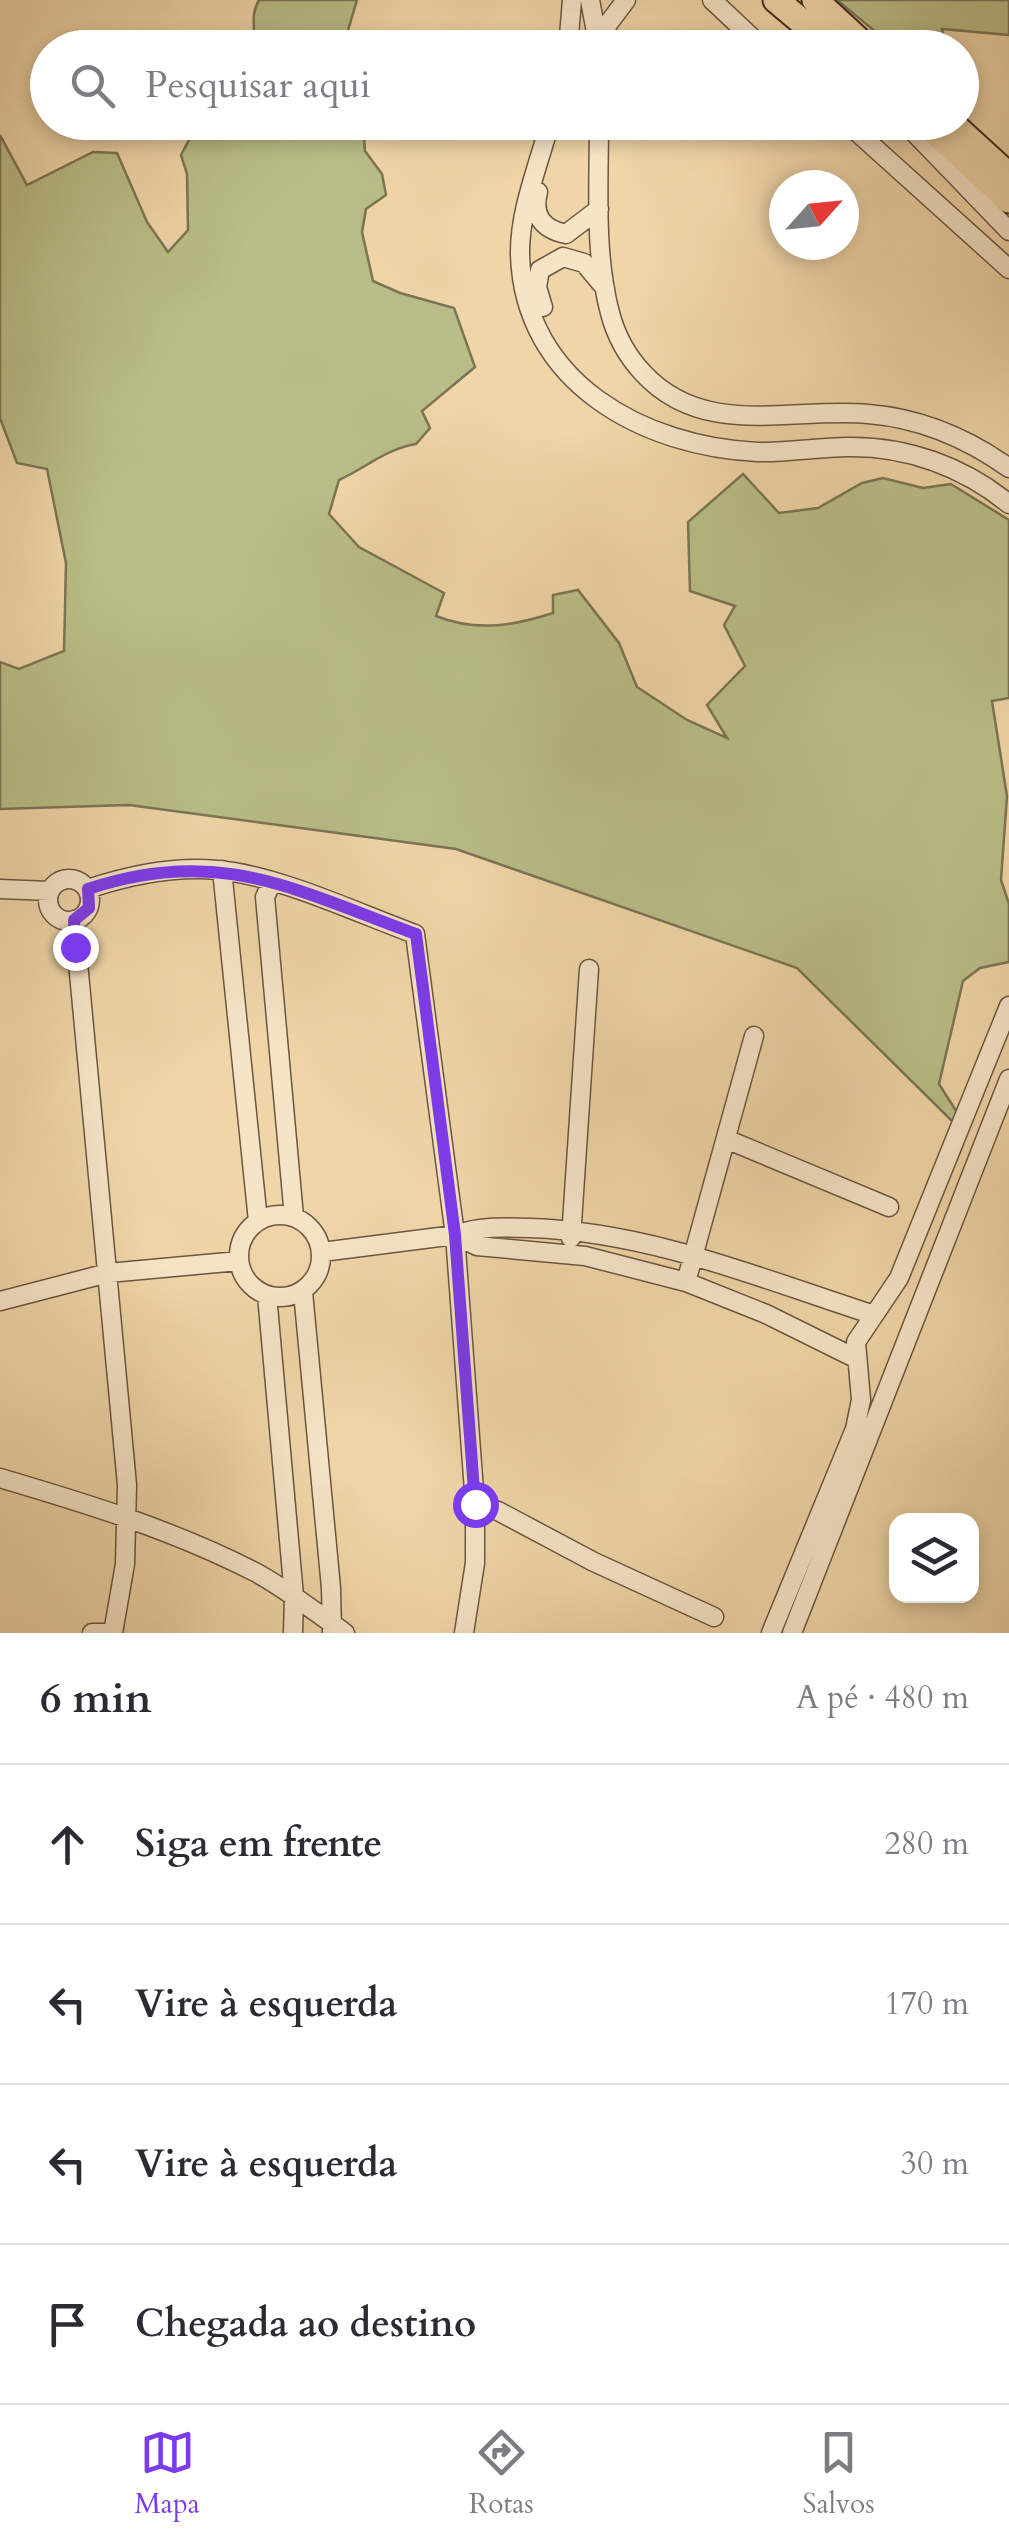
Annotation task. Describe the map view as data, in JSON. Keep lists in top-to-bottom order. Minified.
{"north":"top right","page":{"search":"Pesquisar aqui","heading":["6 min","A pé · 480 m"],"list":[["Siga em frente","280 m"],["Vire à esquerda","170 m"],["Vire à esquerda","30 m"],"Chegada ao destino"],"nav":["Mapa","Rotas","Salvos"]}}
